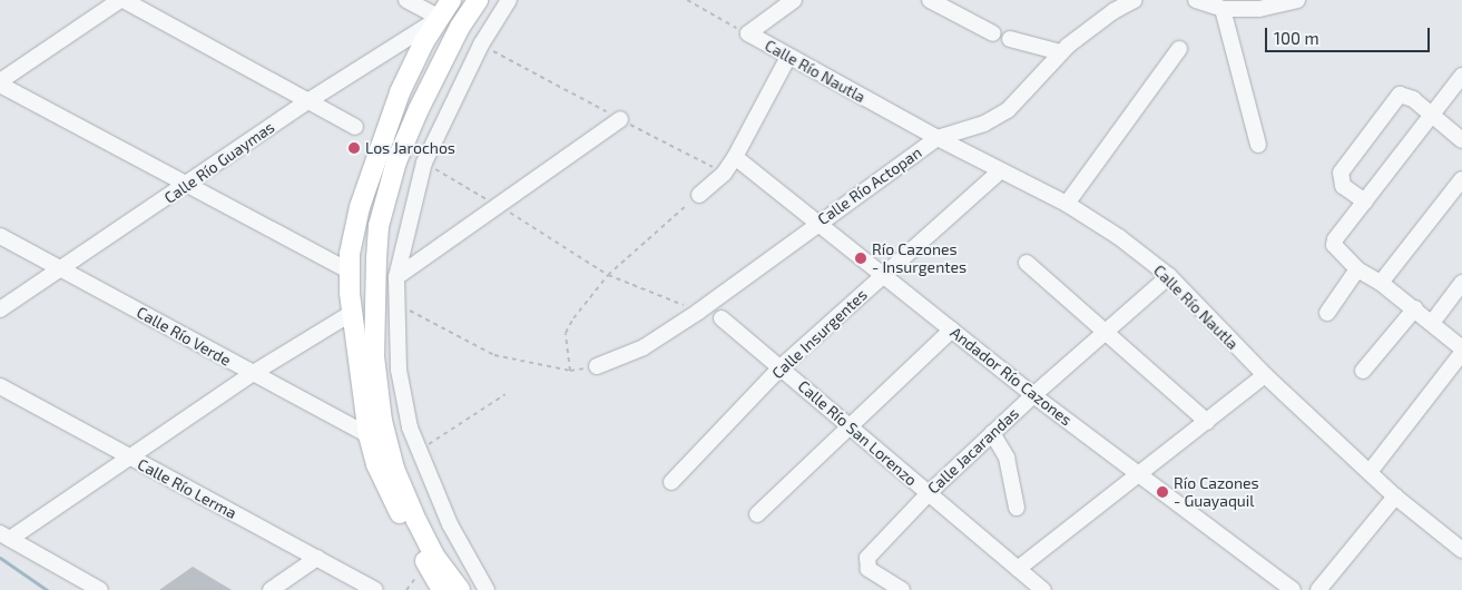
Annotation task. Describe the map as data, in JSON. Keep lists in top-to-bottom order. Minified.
{"streets":{"street":["Calle Río Nautla","Calle Río Guaymas","Calle Río Actopan","Calle Insurgentes","Calle Río Verde","Andador Río Cazones","Calle Río San Lorenzo","Calle Jacarandas","Calle Río Lerma"]},"crossings":[["Calle Río Nautla","Calle Río Actopan"],["Calle Río Nautla","Calle Insurgentes"],["Calle Río Nautla","Calle Jacarandas"],["Calle Río Guaymas","Calle Río Verde"],["Calle Río Actopan","Andador Río Cazones"],["Calle Insurgentes","Andador Río Cazones"],["Calle Insurgentes","Calle Río San Lorenzo"],["Andador Río Cazones","Calle Jacarandas"],["Calle Río San Lorenzo","Calle Jacarandas"]],"places":["Los Jarochos","Río Cazones - Insurgentes","Río Cazones - Guayaquil"],"scale_bar":"100 m"}
